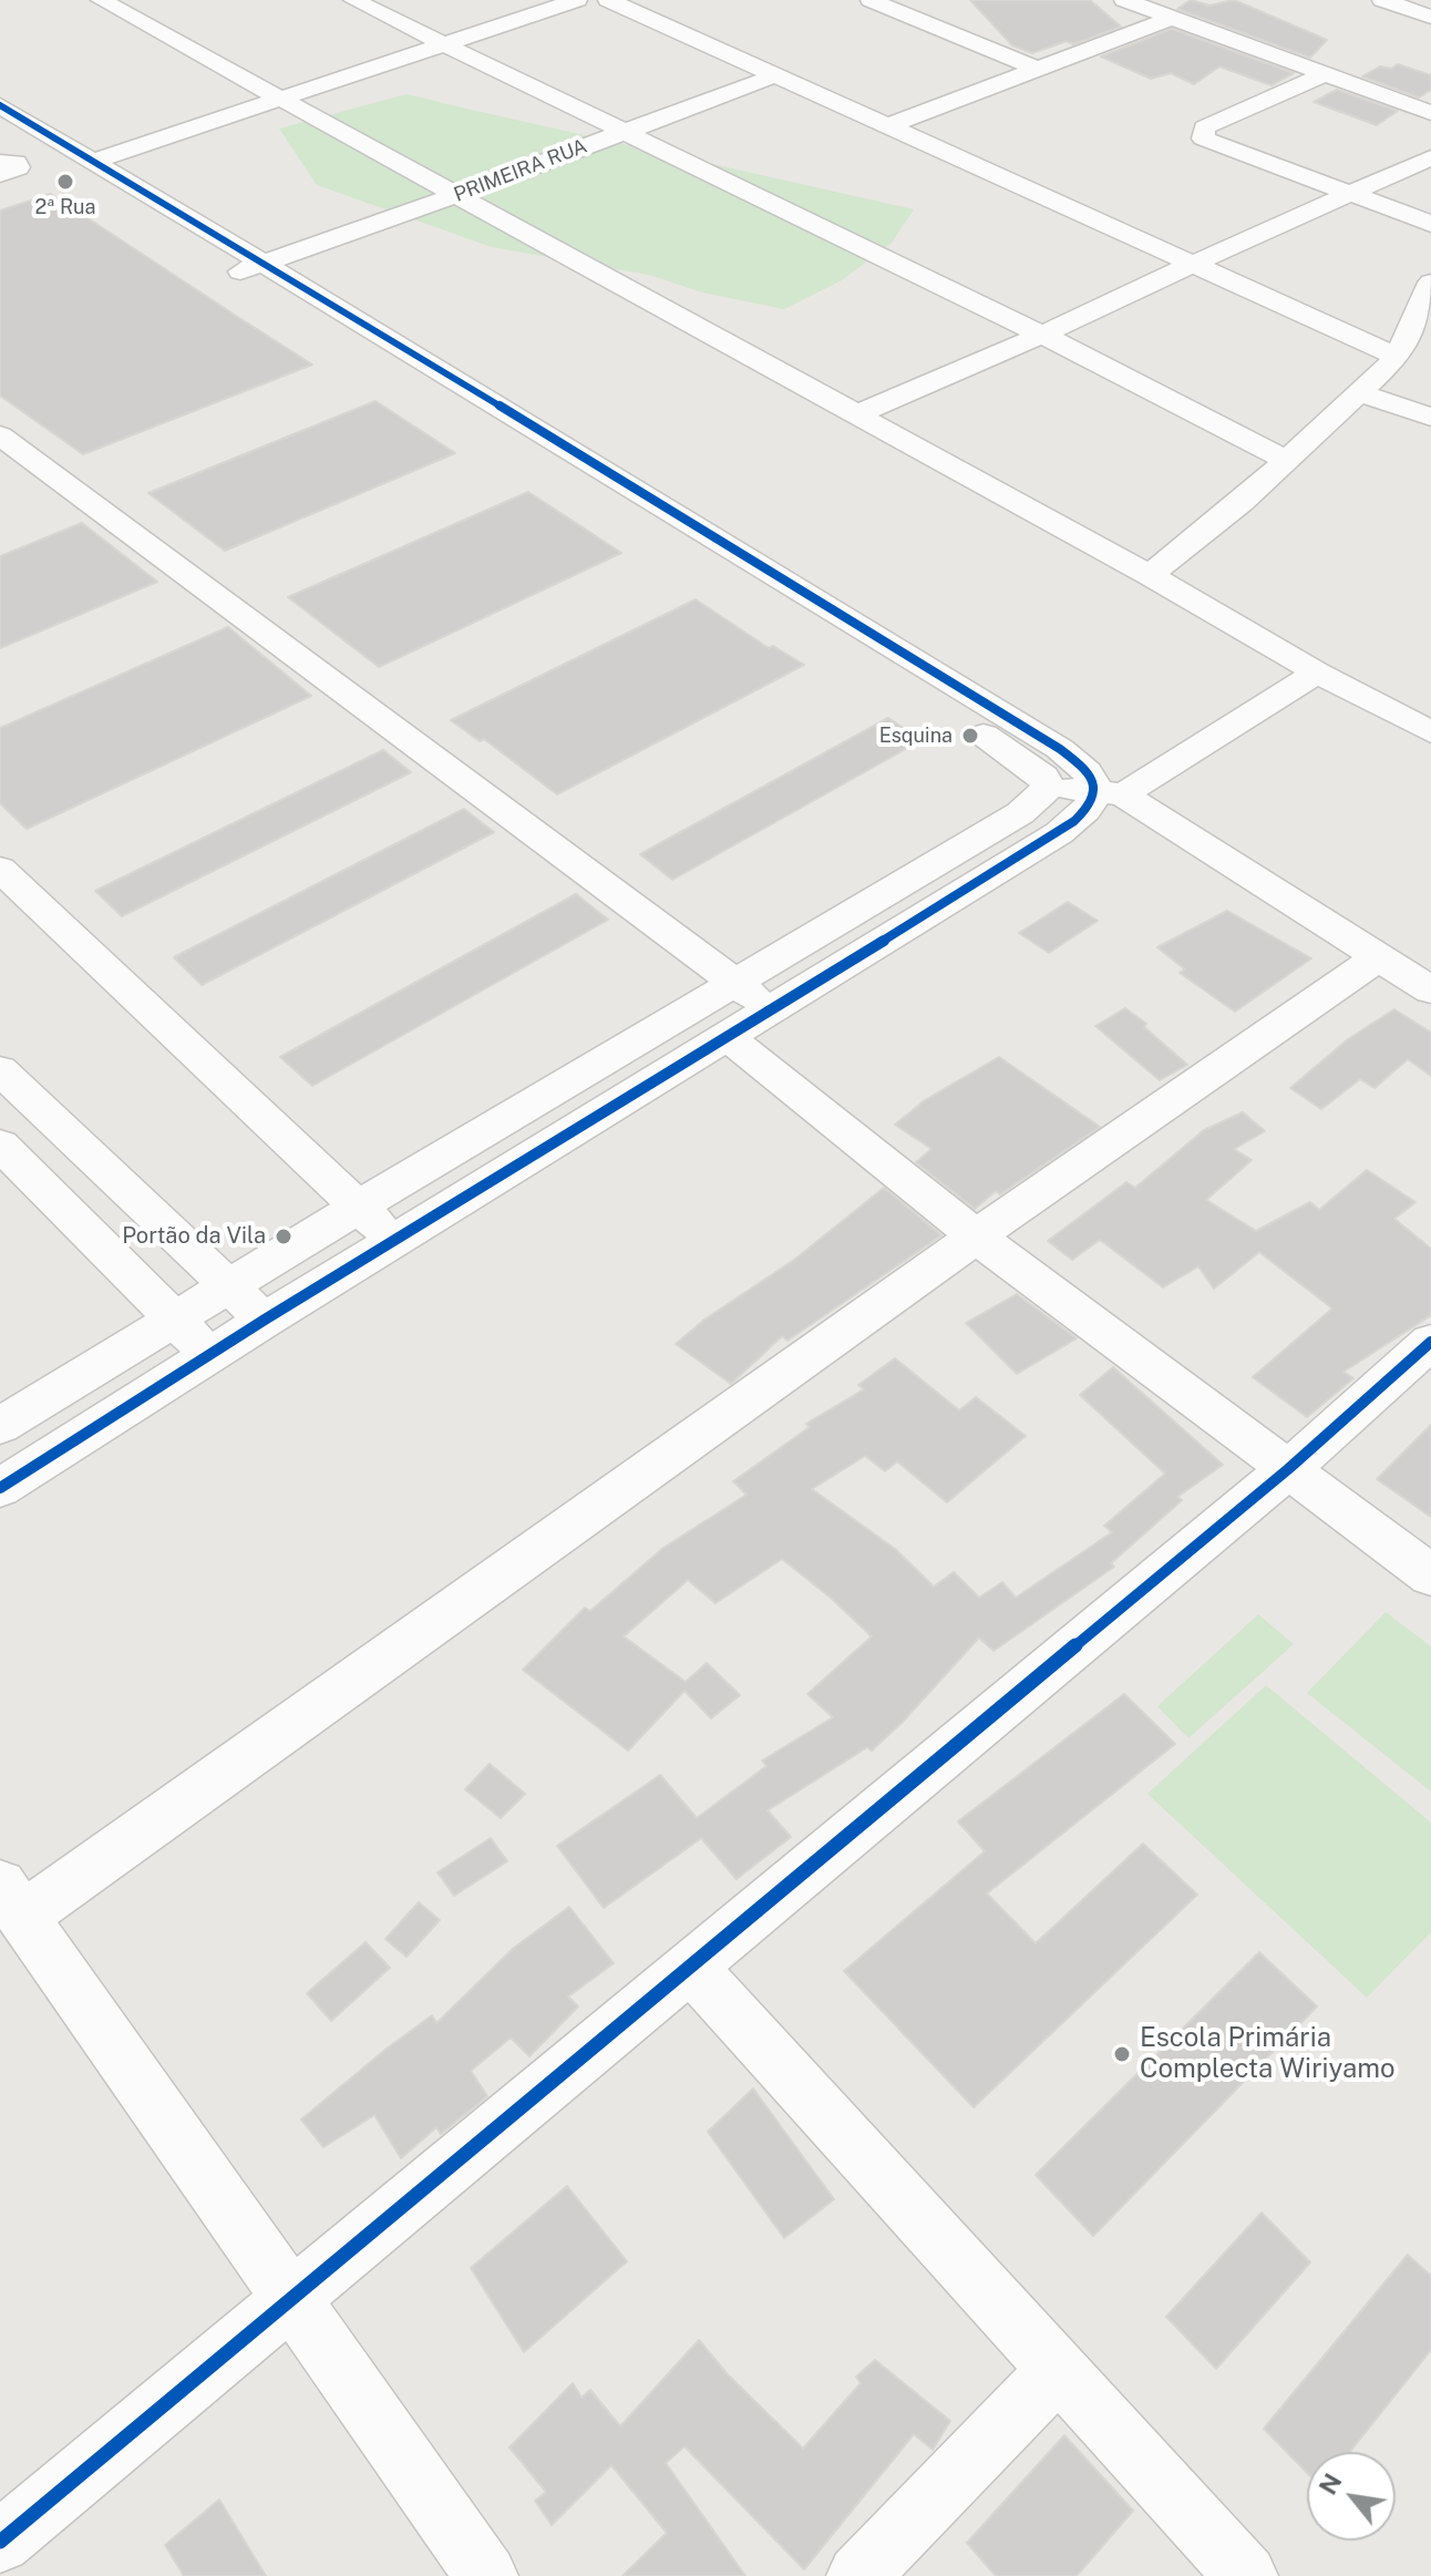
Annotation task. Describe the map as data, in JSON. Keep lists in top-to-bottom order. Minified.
{"streets":{"street":["PRIMEIRA RUA"]},"places":["2ª Rua","Esquina","Portão da Vila","Escola Primária Complecta Wiriyamo"],"north":"top left"}
